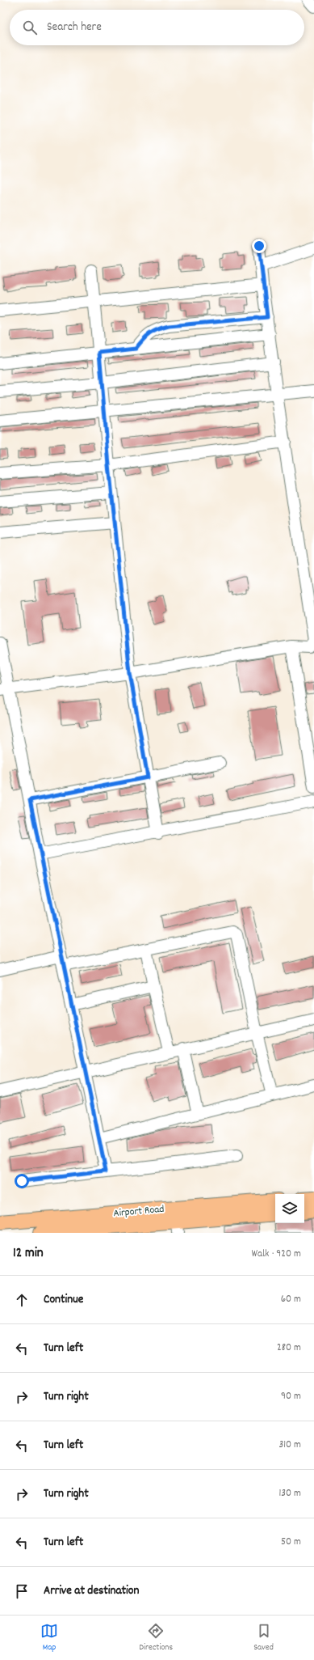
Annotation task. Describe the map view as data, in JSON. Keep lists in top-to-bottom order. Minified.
{"streets":{"main road":["Airport Road"]},"page":{"search":"Search here","heading":["12 min","Walk · 920 m"],"list":[["Continue","60 m"],["Turn left","280 m"],["Turn right","90 m"],["Turn left","310 m"],["Turn right","130 m"],["Turn left","50 m"],"Arrive at destination"],"nav":["Map","Directions","Saved"]}}
